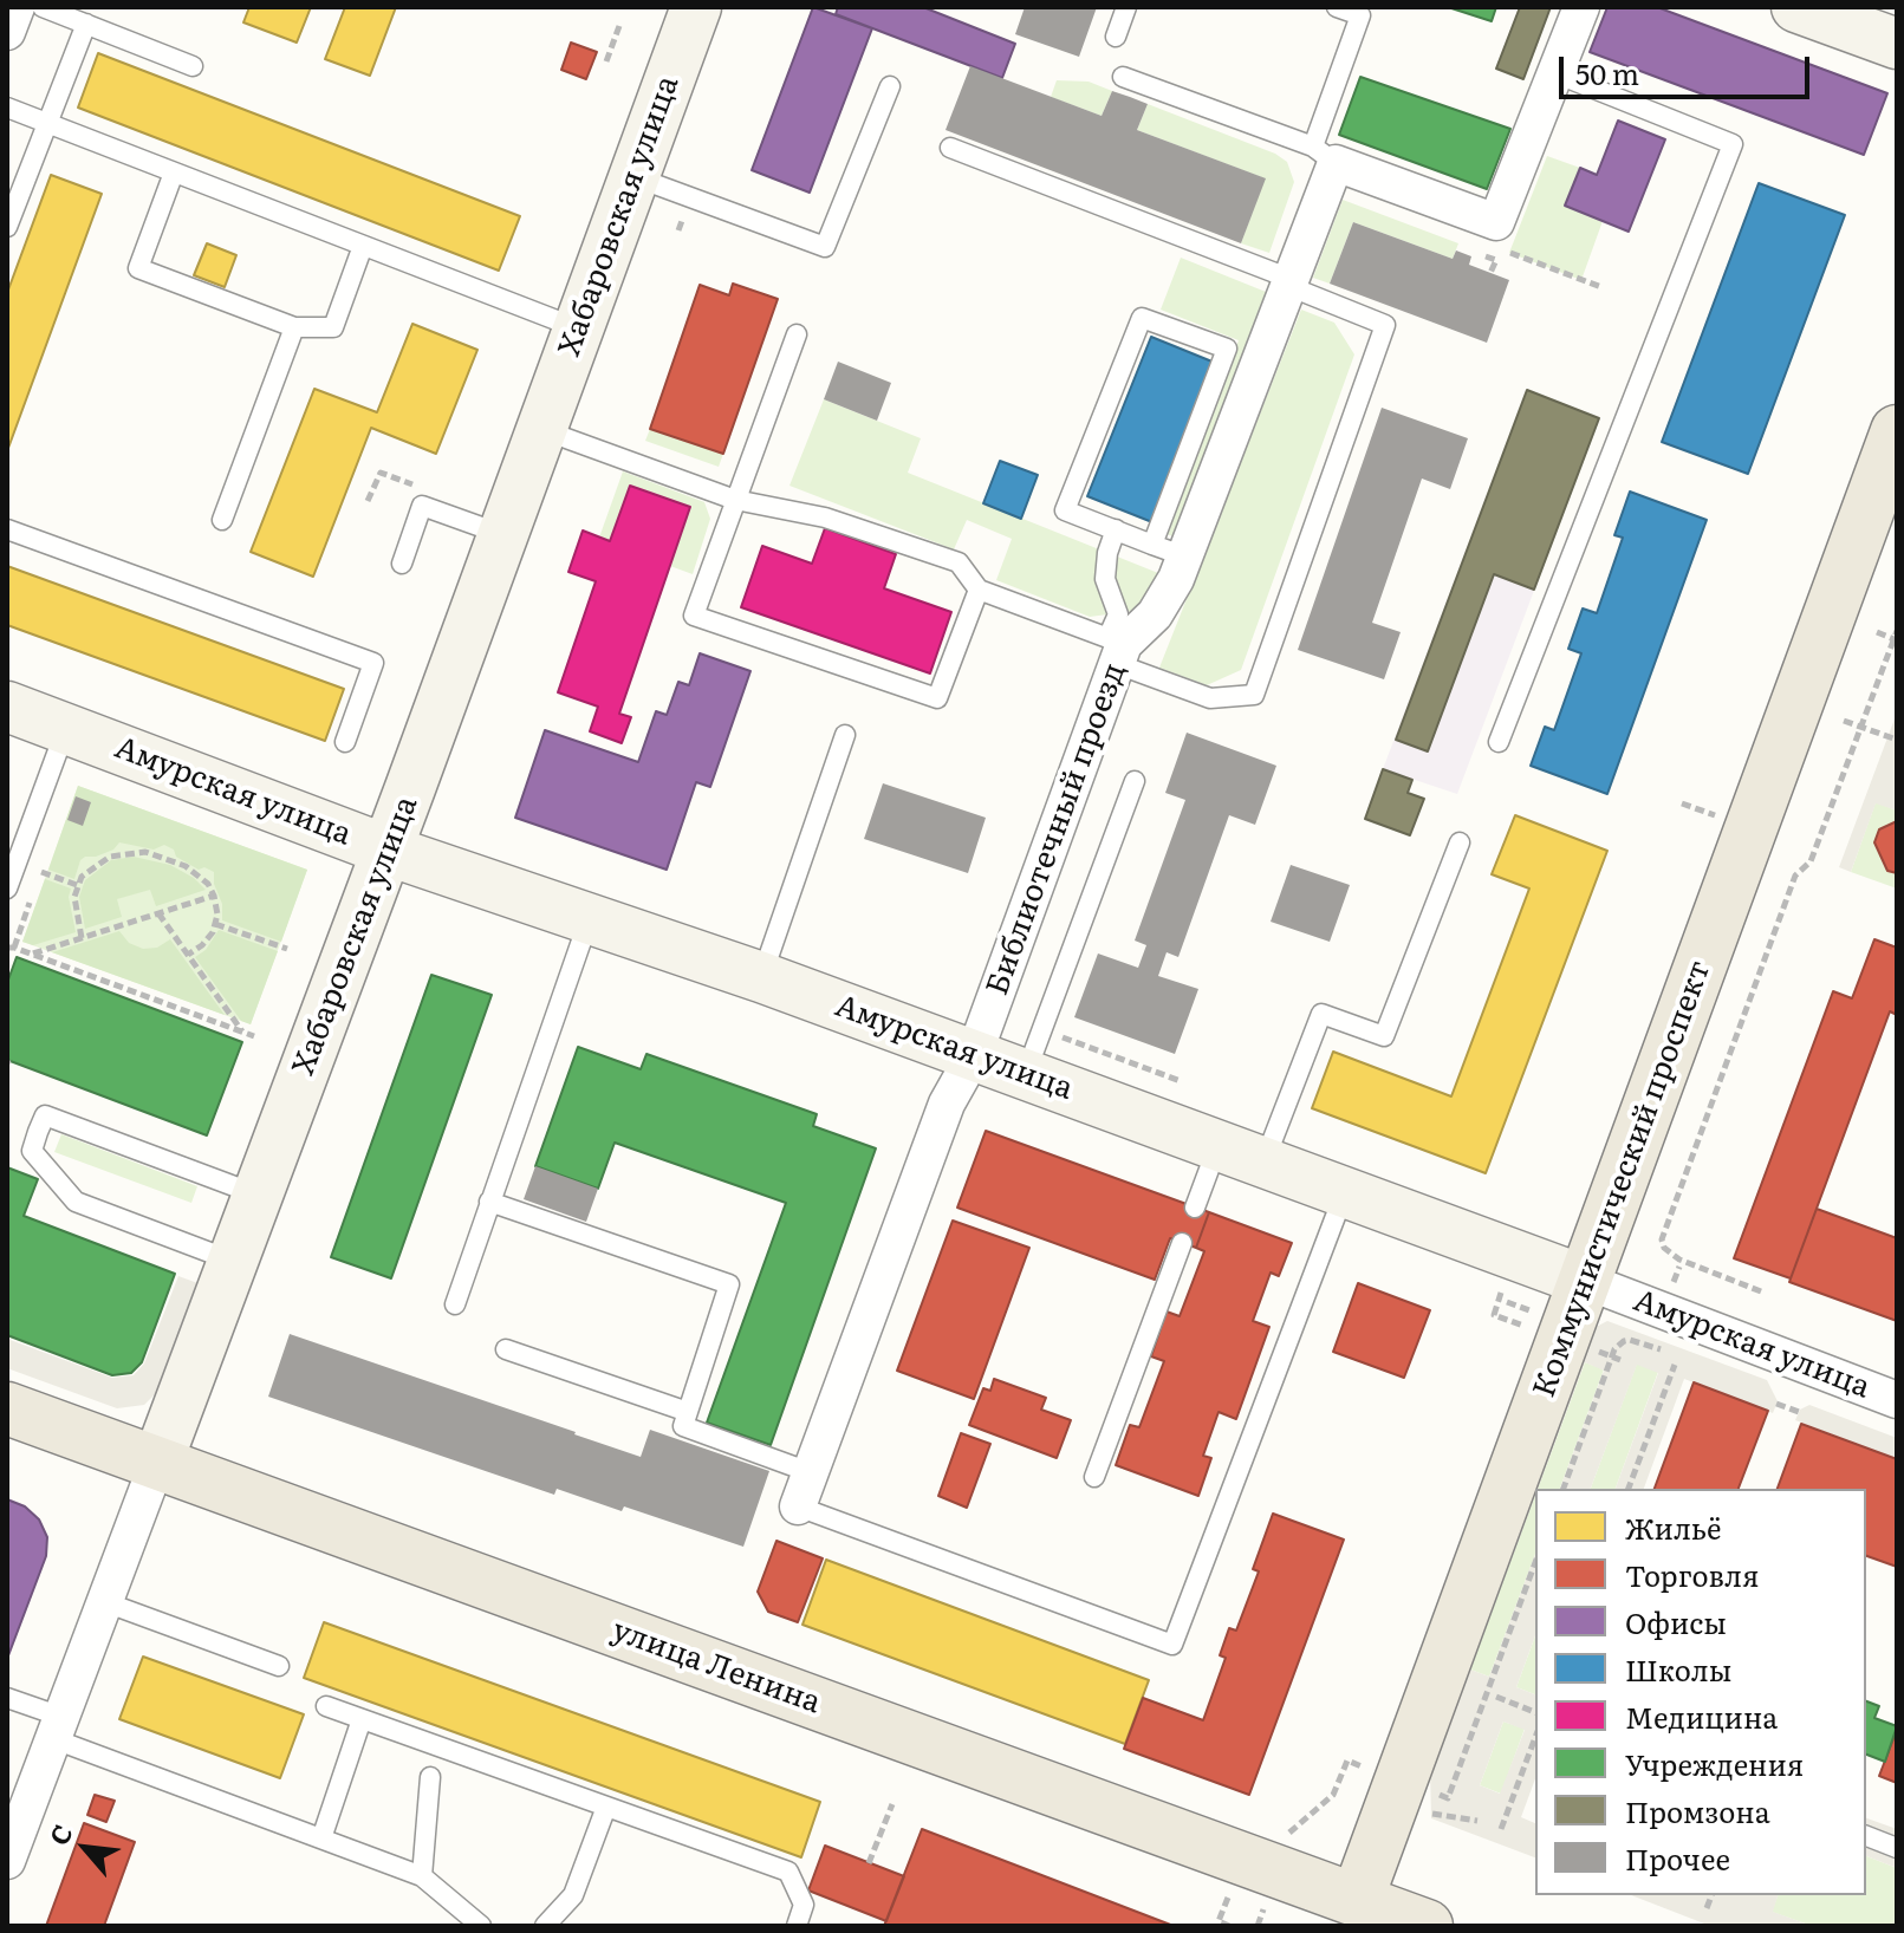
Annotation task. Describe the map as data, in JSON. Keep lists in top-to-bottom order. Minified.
{"streets":{"main road":["Коммунистический проспект","улица Ленина"],"street":["Хабаровская улица","Амурская улица","Библиотечный проезд"]},"crossings":[["Хабаровская улица","Амурская улица"],["Хабаровская улица","улица Ленина"],["Амурская улица","Библиотечный проезд"],["Амурская улица","Коммунистический проспект"],["Коммунистический проспект","улица Ленина"]],"legend":["Жильё","Торговля","Офисы","Школы","Медицина","Учреждения","Промзона","Прочее"],"scale_bar":"50 m","north":"top left"}
